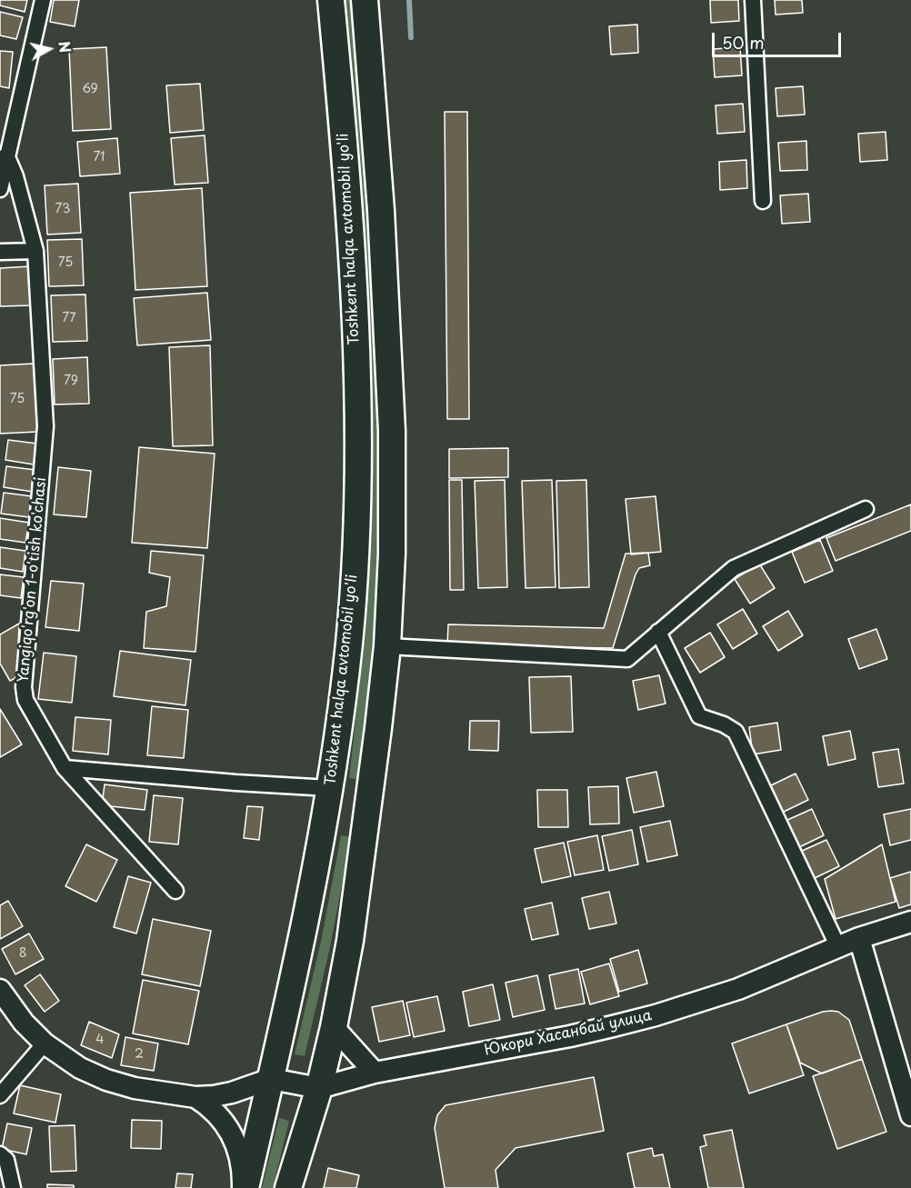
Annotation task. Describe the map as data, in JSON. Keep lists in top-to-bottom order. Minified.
{"streets":{"highway":["Toshkent halqa avtomobil yo'li"],"street":["Yangiqo'rg'on 1-o'tish ko'chasi","Юкори Хасанбай улица"]},"house_numbers":["69","71","73","75","77","79","75","8","4","2"],"scale_bar":"50 m","north":"right"}
